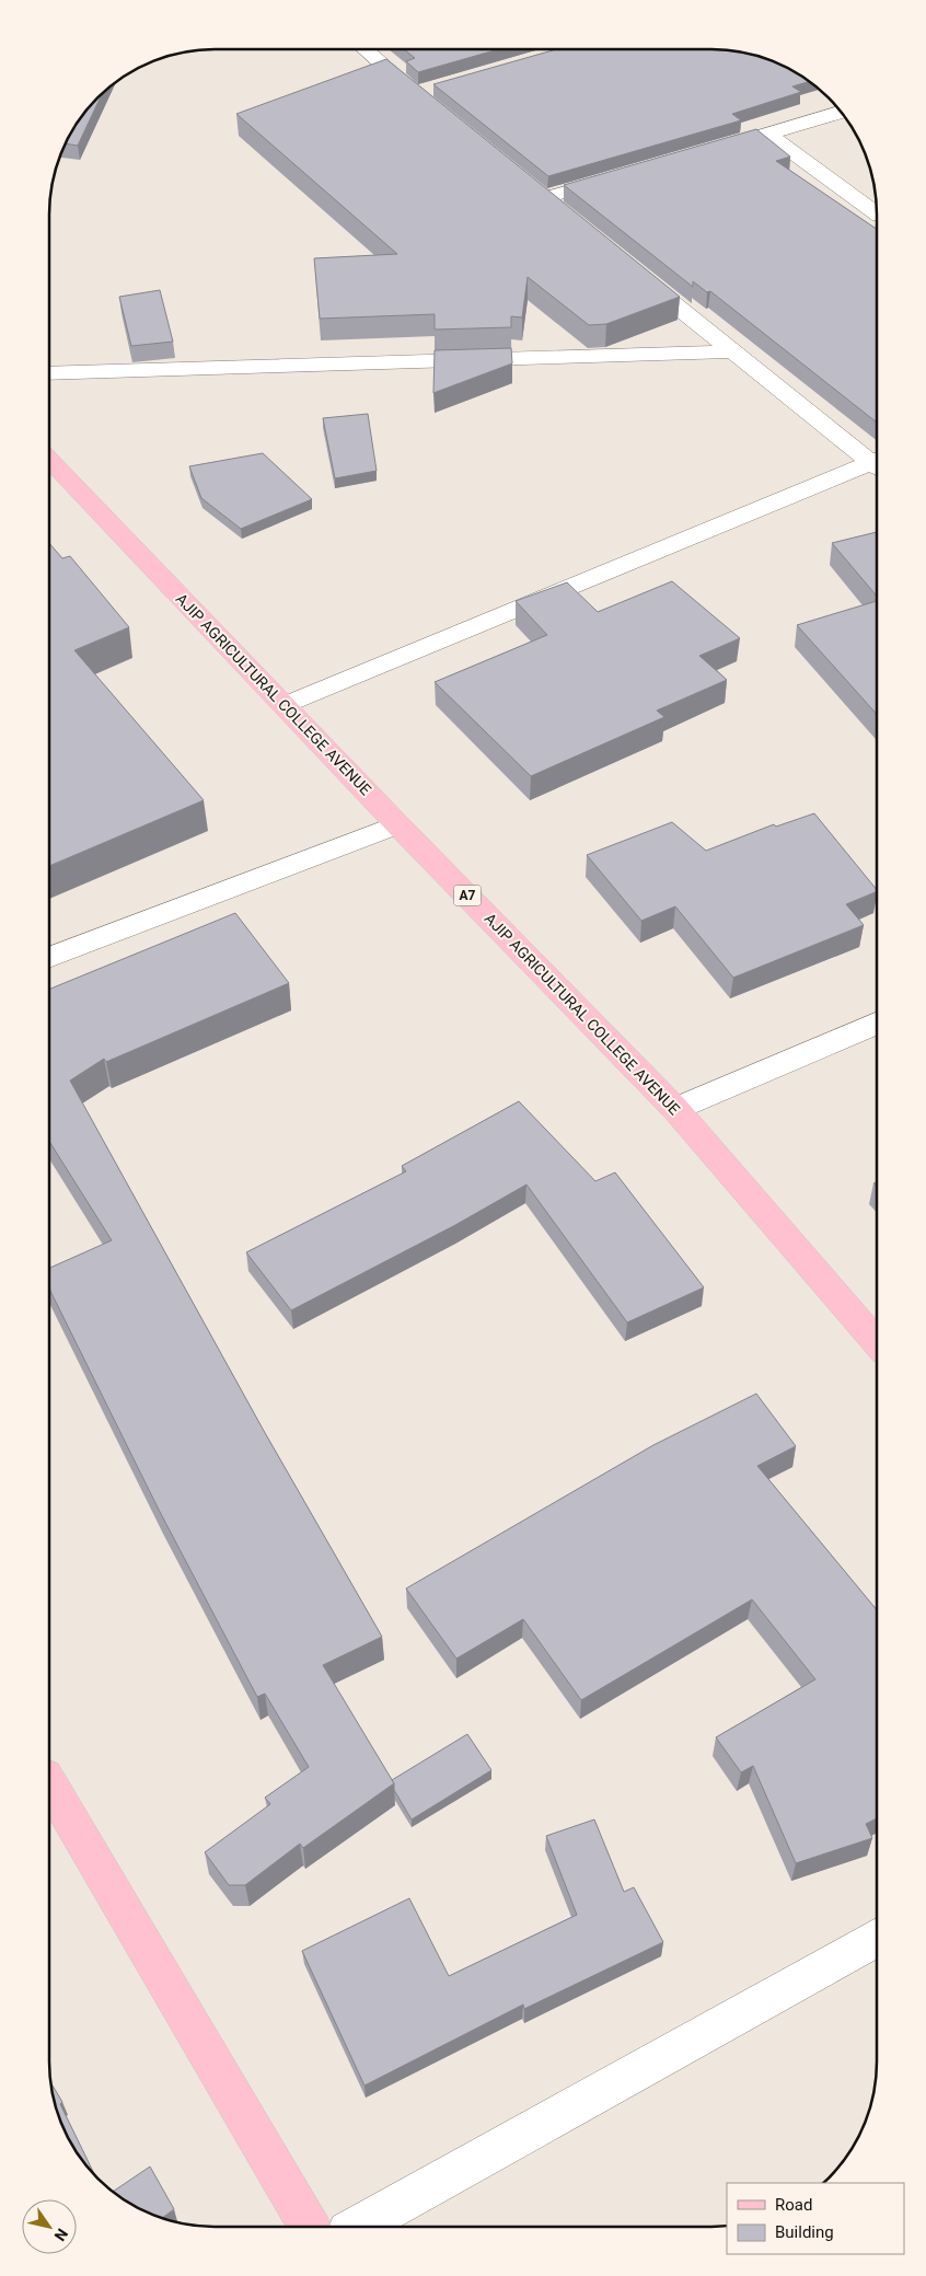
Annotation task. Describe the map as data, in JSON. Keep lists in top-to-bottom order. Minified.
{"streets":{"main road":["AJIP AGRICULTURAL COLLEGE AVENUE","A7"]},"legend":["Road","Building"],"north":"bottom right"}
